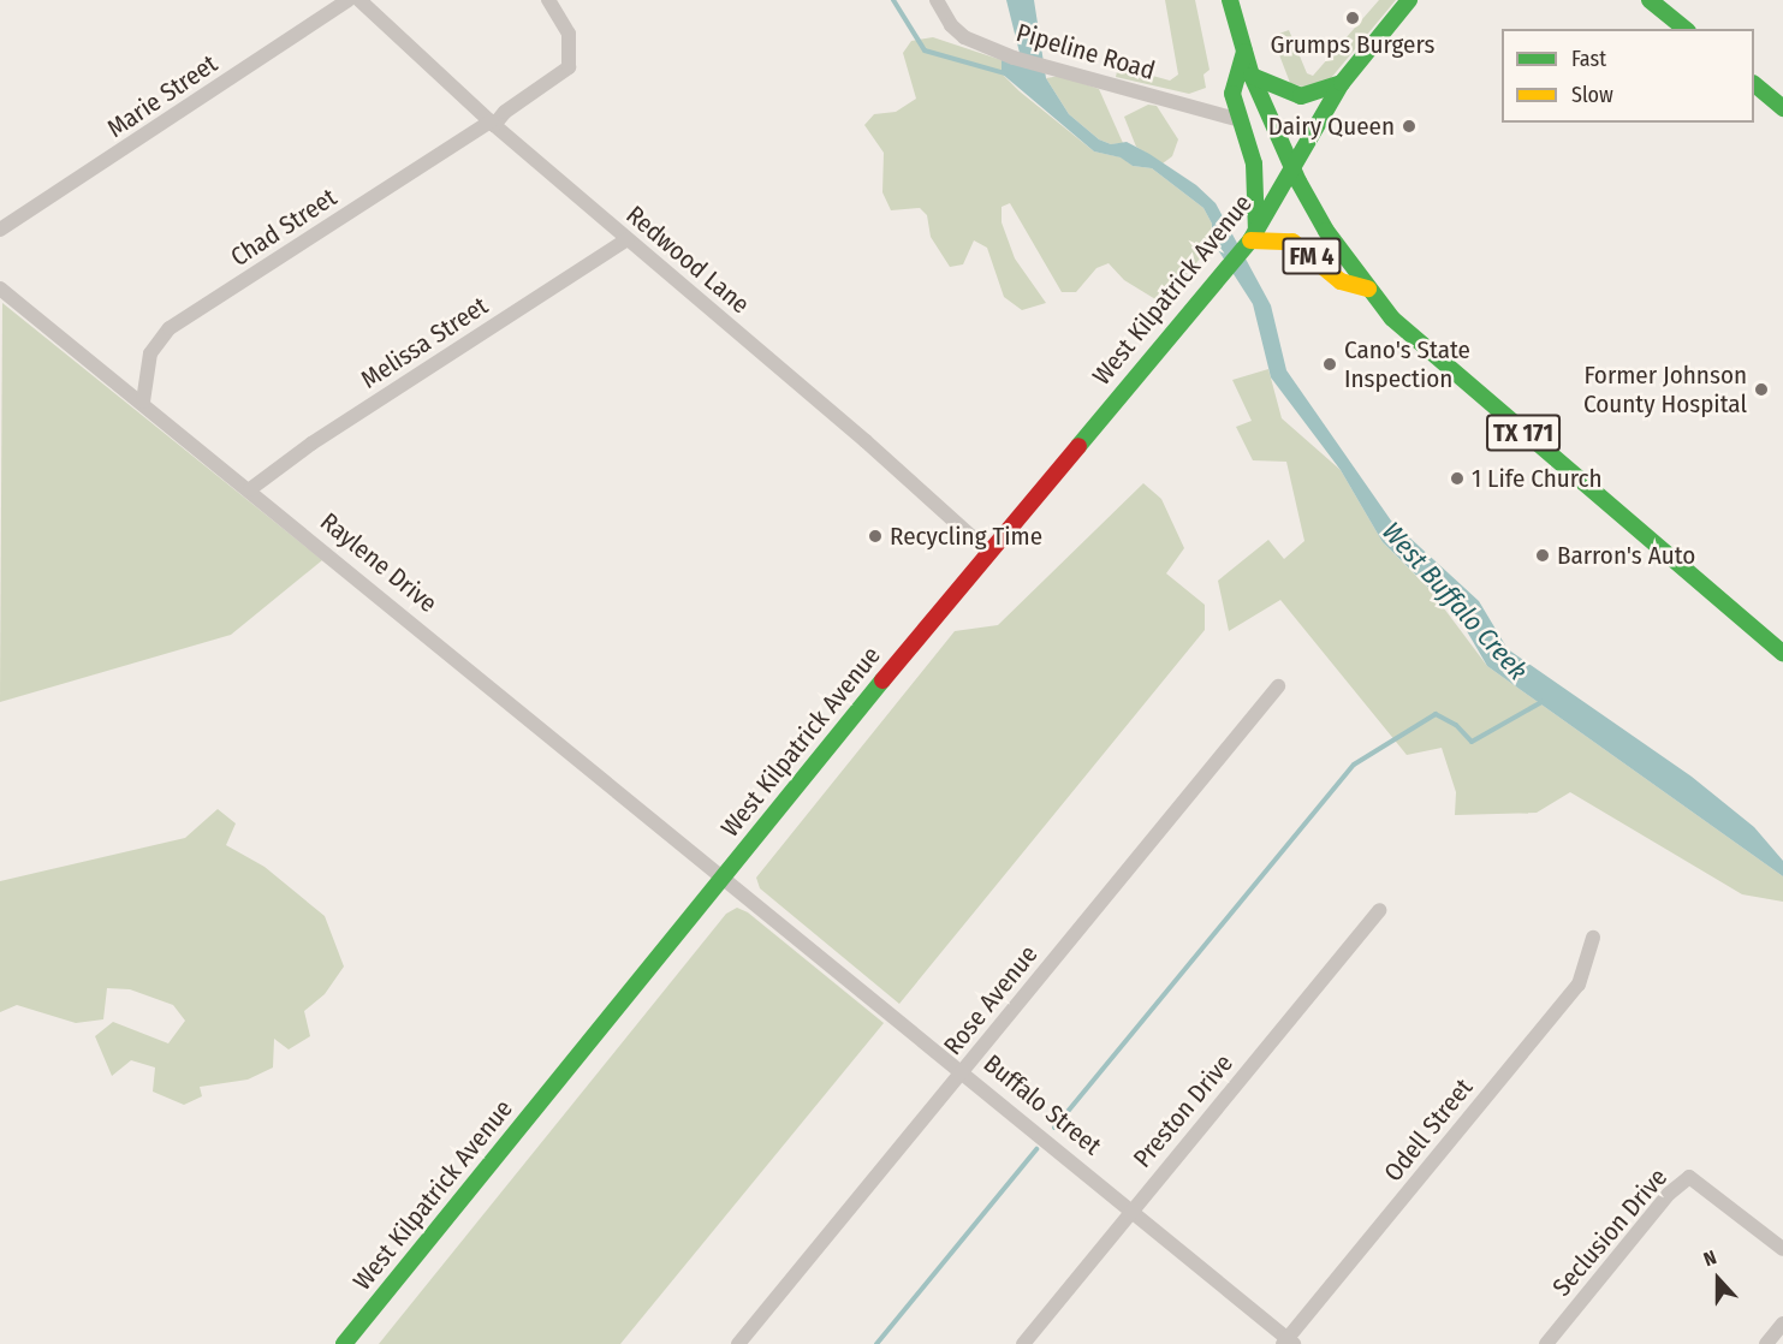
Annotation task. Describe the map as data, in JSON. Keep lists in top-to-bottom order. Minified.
{"streets":{"main road":["FM 4","West Kilpatrick Avenue","TX 171"],"street":["Pipeline Road","Marie Street","Chad Street","Redwood Lane","Melissa Street","Raylene Drive","Rose Avenue","Buffalo Street","Preston Drive","Odell Street","Seclusion Drive"]},"crossings":[["Chad Street","Redwood Lane"],["Chad Street","Raylene Drive"],["FM 4","West Kilpatrick Avenue"],["FM 4","TX 171"],["Redwood Lane","West Kilpatrick Avenue"],["Redwood Lane","Melissa Street"],["West Kilpatrick Avenue","TX 171"],["West Kilpatrick Avenue","Raylene Drive"],["West Kilpatrick Avenue","Buffalo Street"],["Melissa Street","Raylene Drive"],["Raylene Drive","Buffalo Street"],["Rose Avenue","Buffalo Street"],["Buffalo Street","Preston Drive"],["Buffalo Street","Odell Street"]],"water":["West Buffalo Creek"],"places":["Grumps Burgers","Dairy Queen","Cano's State Inspection","Former Johnson County Hospital","1 Life Church","Recycling Time","Barron's Auto"],"legend":["Fast","Slow"],"north":"top"}
